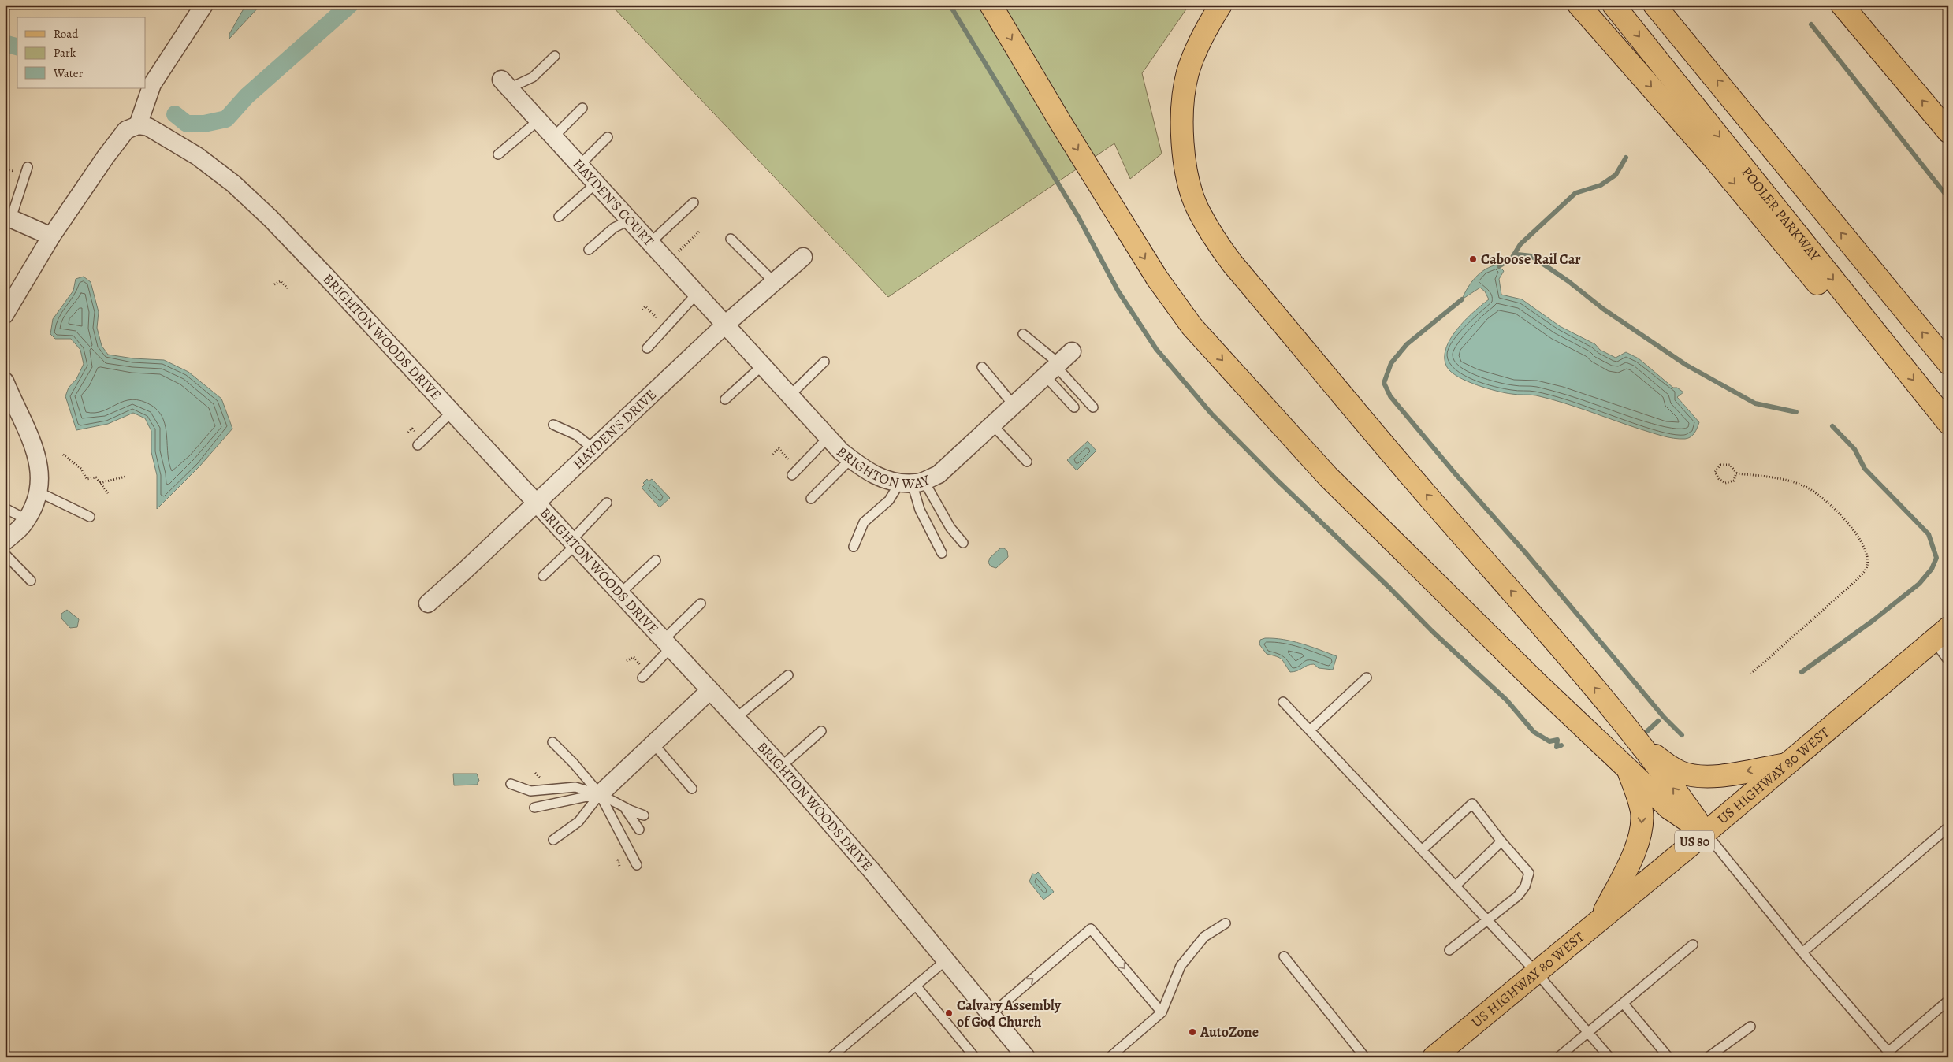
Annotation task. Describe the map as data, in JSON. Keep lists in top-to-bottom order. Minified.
{"streets":{"main road":["POOLER PARKWAY","US HIGHWAY 80 WEST","US 80"],"street":["HAYDEN'S COURT","BRIGHTON WOODS DRIVE","HAYDEN'S DRIVE","BRIGHTON WAY"]},"crossings":[["HAYDEN'S COURT","HAYDEN'S DRIVE"],["HAYDEN'S COURT","BRIGHTON WAY"],["BRIGHTON WOODS DRIVE","HAYDEN'S DRIVE"],["HAYDEN'S DRIVE","BRIGHTON WAY"]],"places":["Caboose Rail Car","Calvary Assembly of God Church","AutoZone"],"legend":["Road","Park","Water"]}
